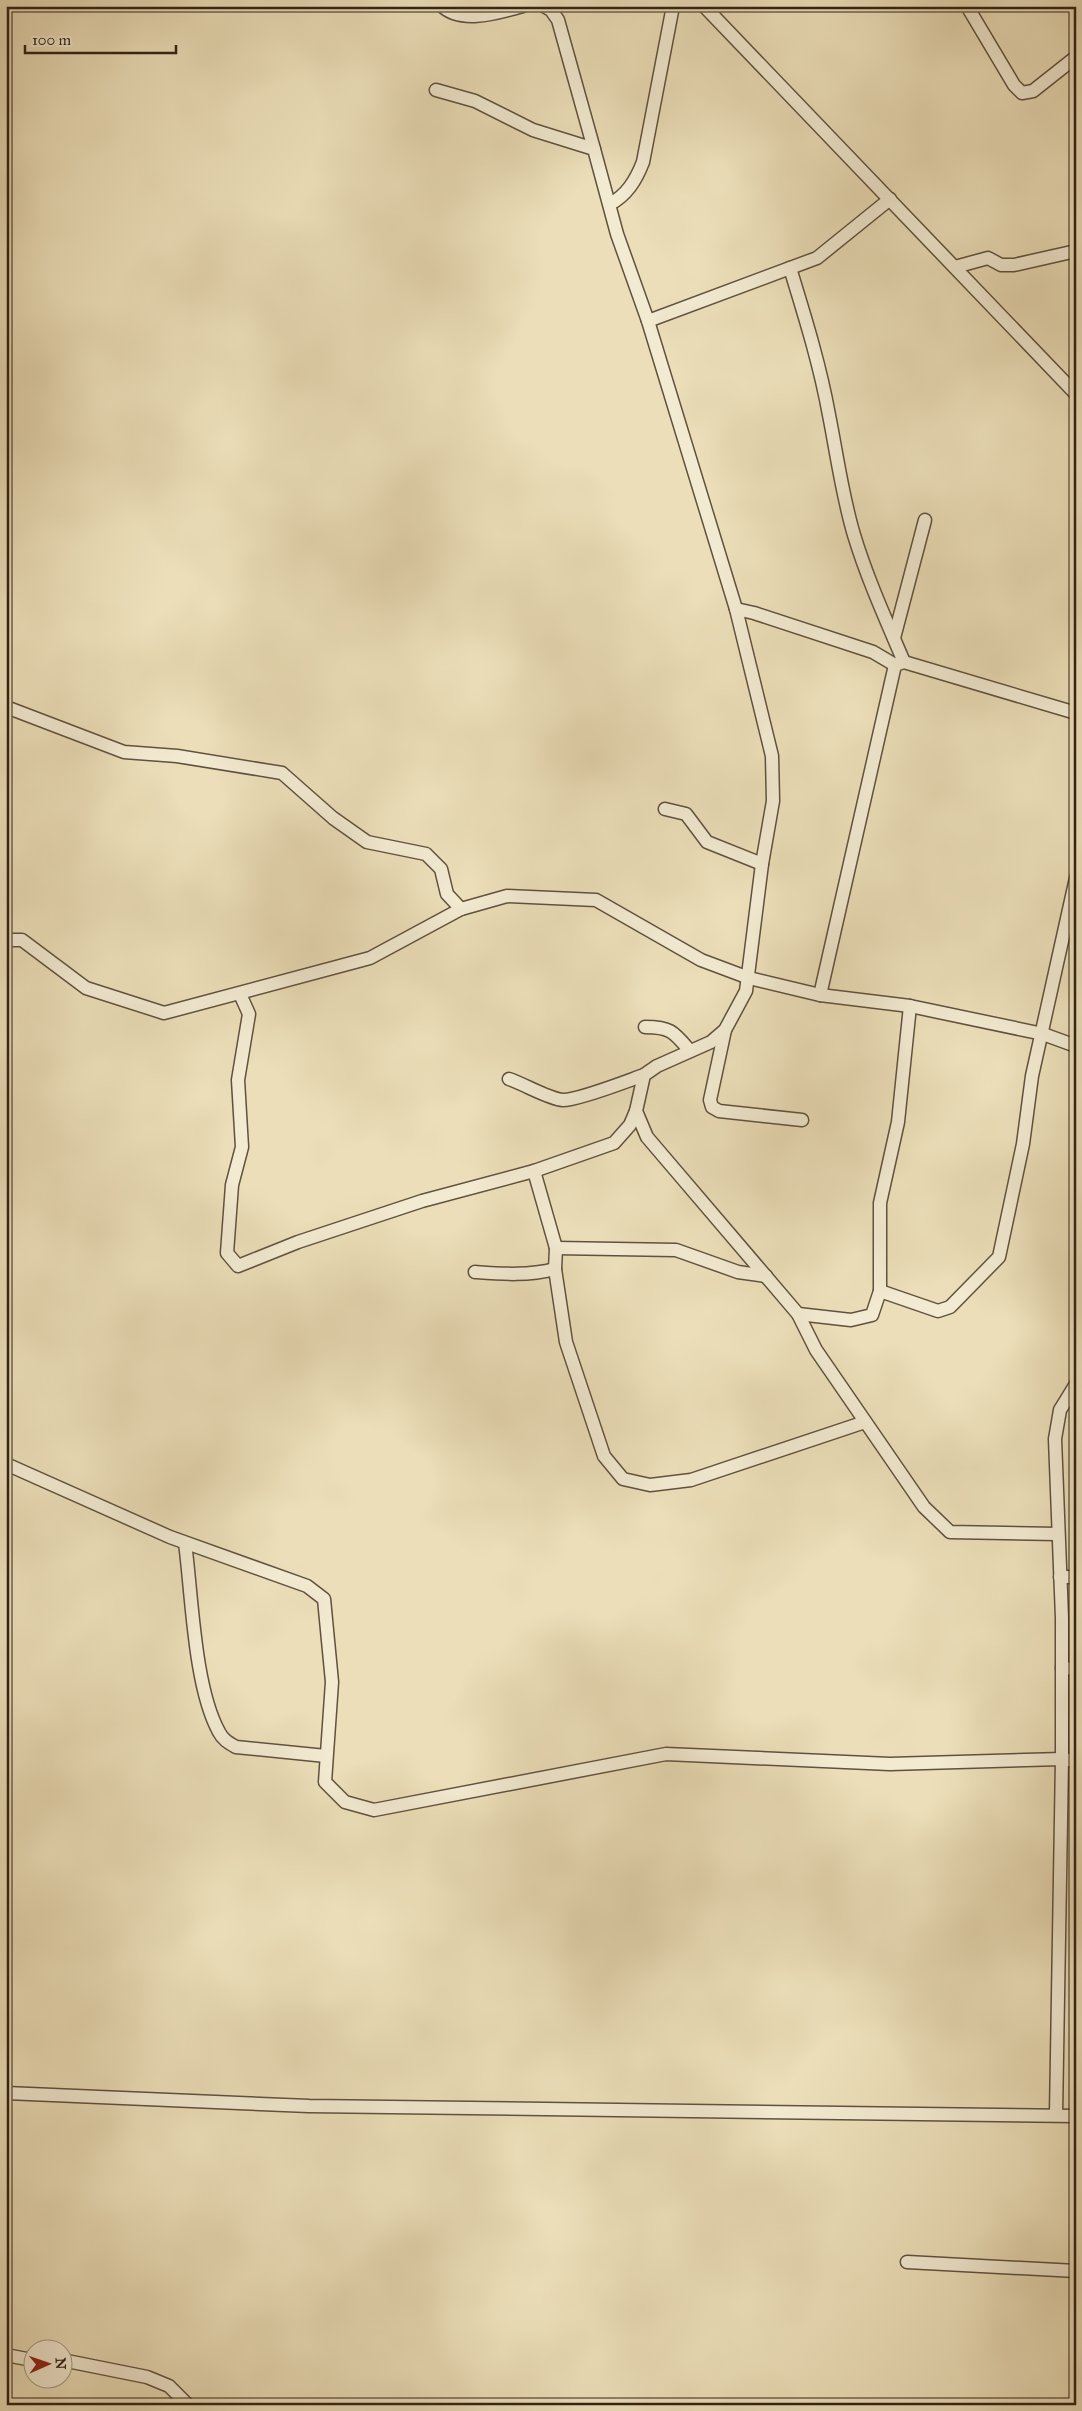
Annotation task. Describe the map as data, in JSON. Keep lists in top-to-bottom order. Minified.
{"scale_bar":"100 m","north":"right"}
